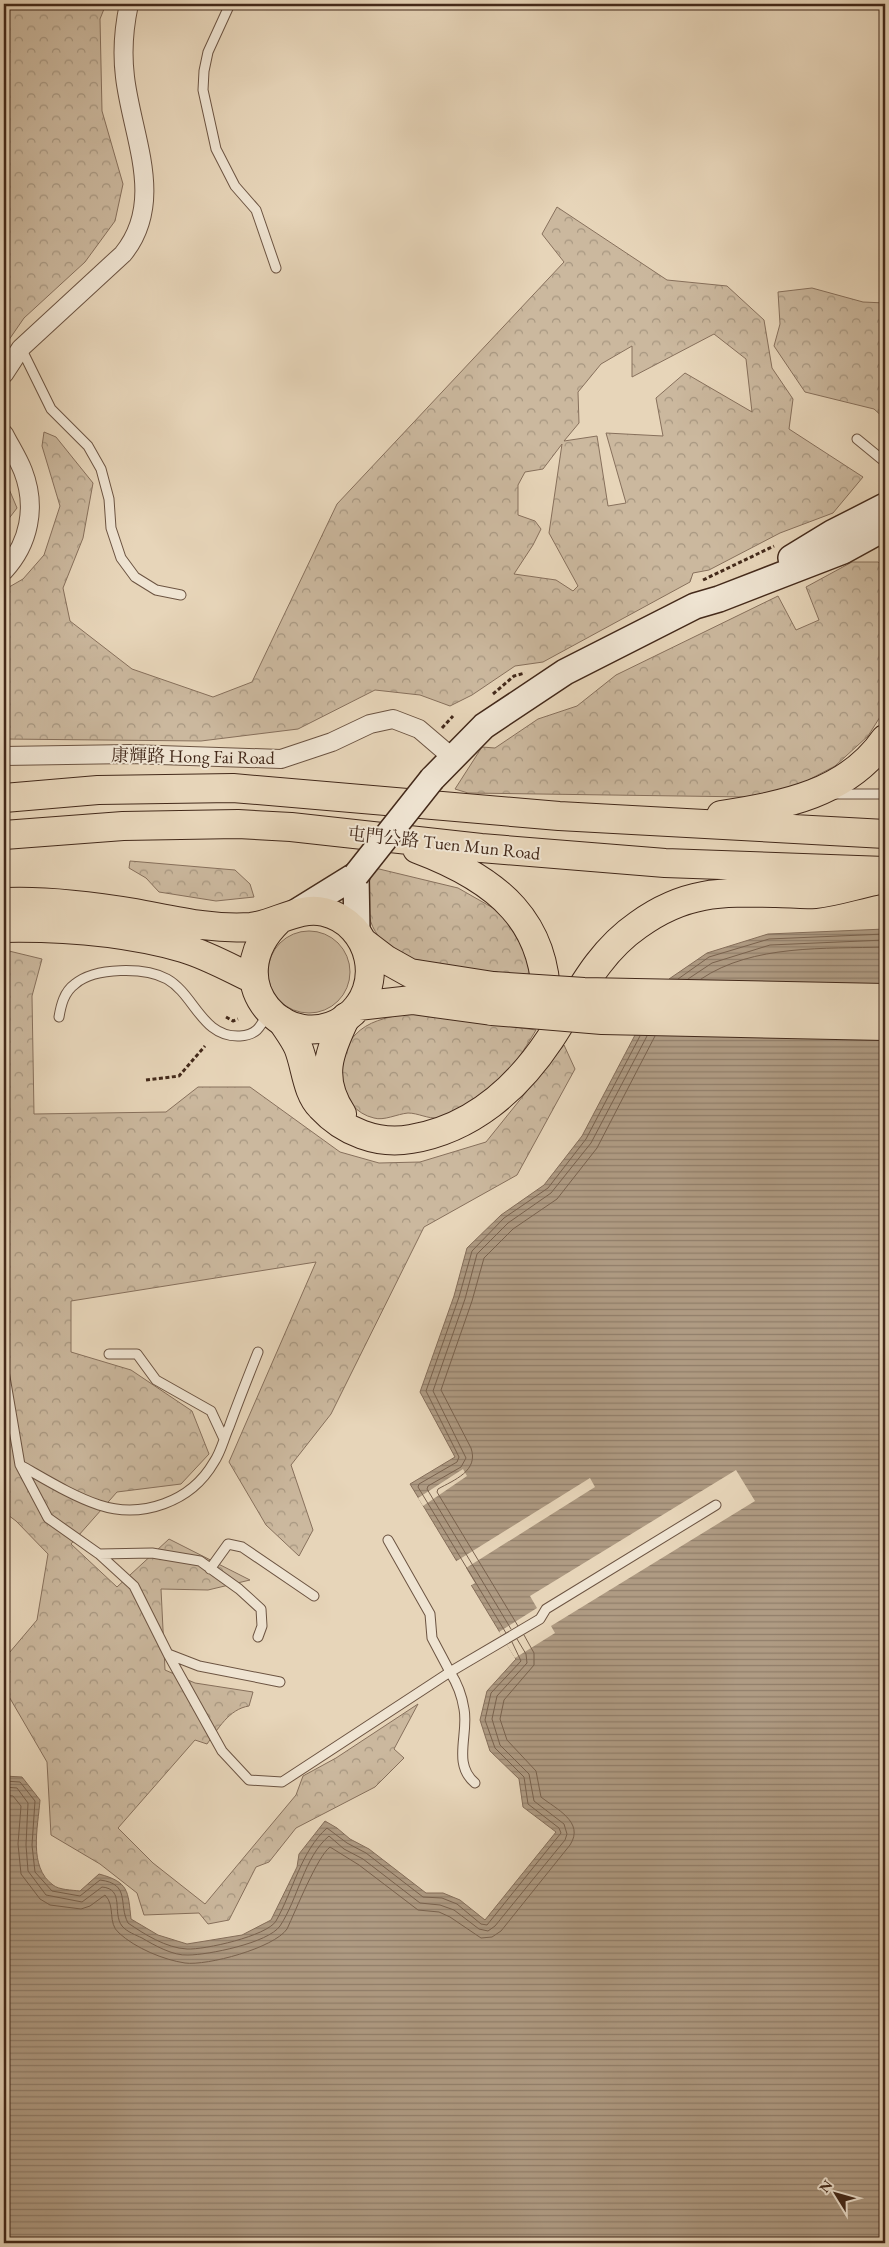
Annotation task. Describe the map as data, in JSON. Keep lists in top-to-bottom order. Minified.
{"streets":{"main road":["屯門公路 Tuen Mun Road"],"street":["康輝路 Hong Fai Road"]},"north":"top left"}
